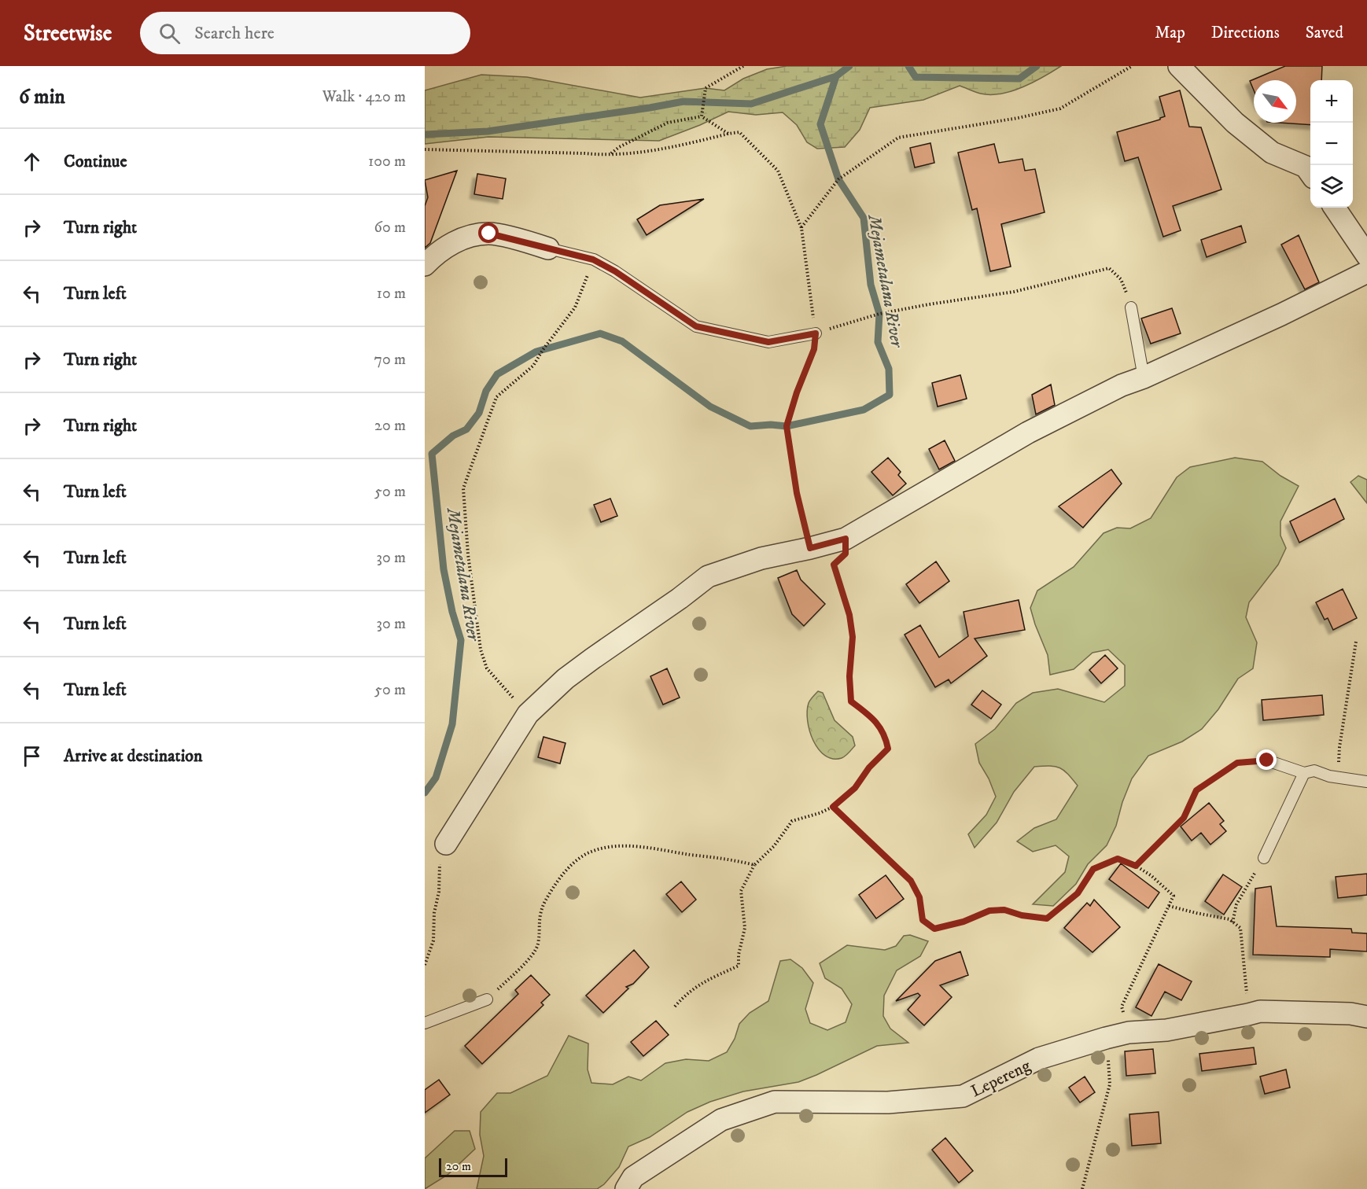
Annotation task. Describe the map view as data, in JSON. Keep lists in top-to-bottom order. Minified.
{"streets":{"street":["Lepereng"]},"water":["Mejametalana River"],"scale_bar":"20 m","north":"bottom right","page":{"header":"Streetwise","search":"Search here","nav":["Map","Directions","Saved"],"heading":["6 min","Walk · 420 m"],"map_buttons":["+","−"],"list":[["Continue","100 m"],["Turn right","60 m"],["Turn left","10 m"],["Turn right","70 m"],["Turn right","20 m"],["Turn left","50 m"],["Turn left","30 m"],["Turn left","30 m"],["Turn left","50 m"],"Arrive at destination"],"scale":"20 m"}}
